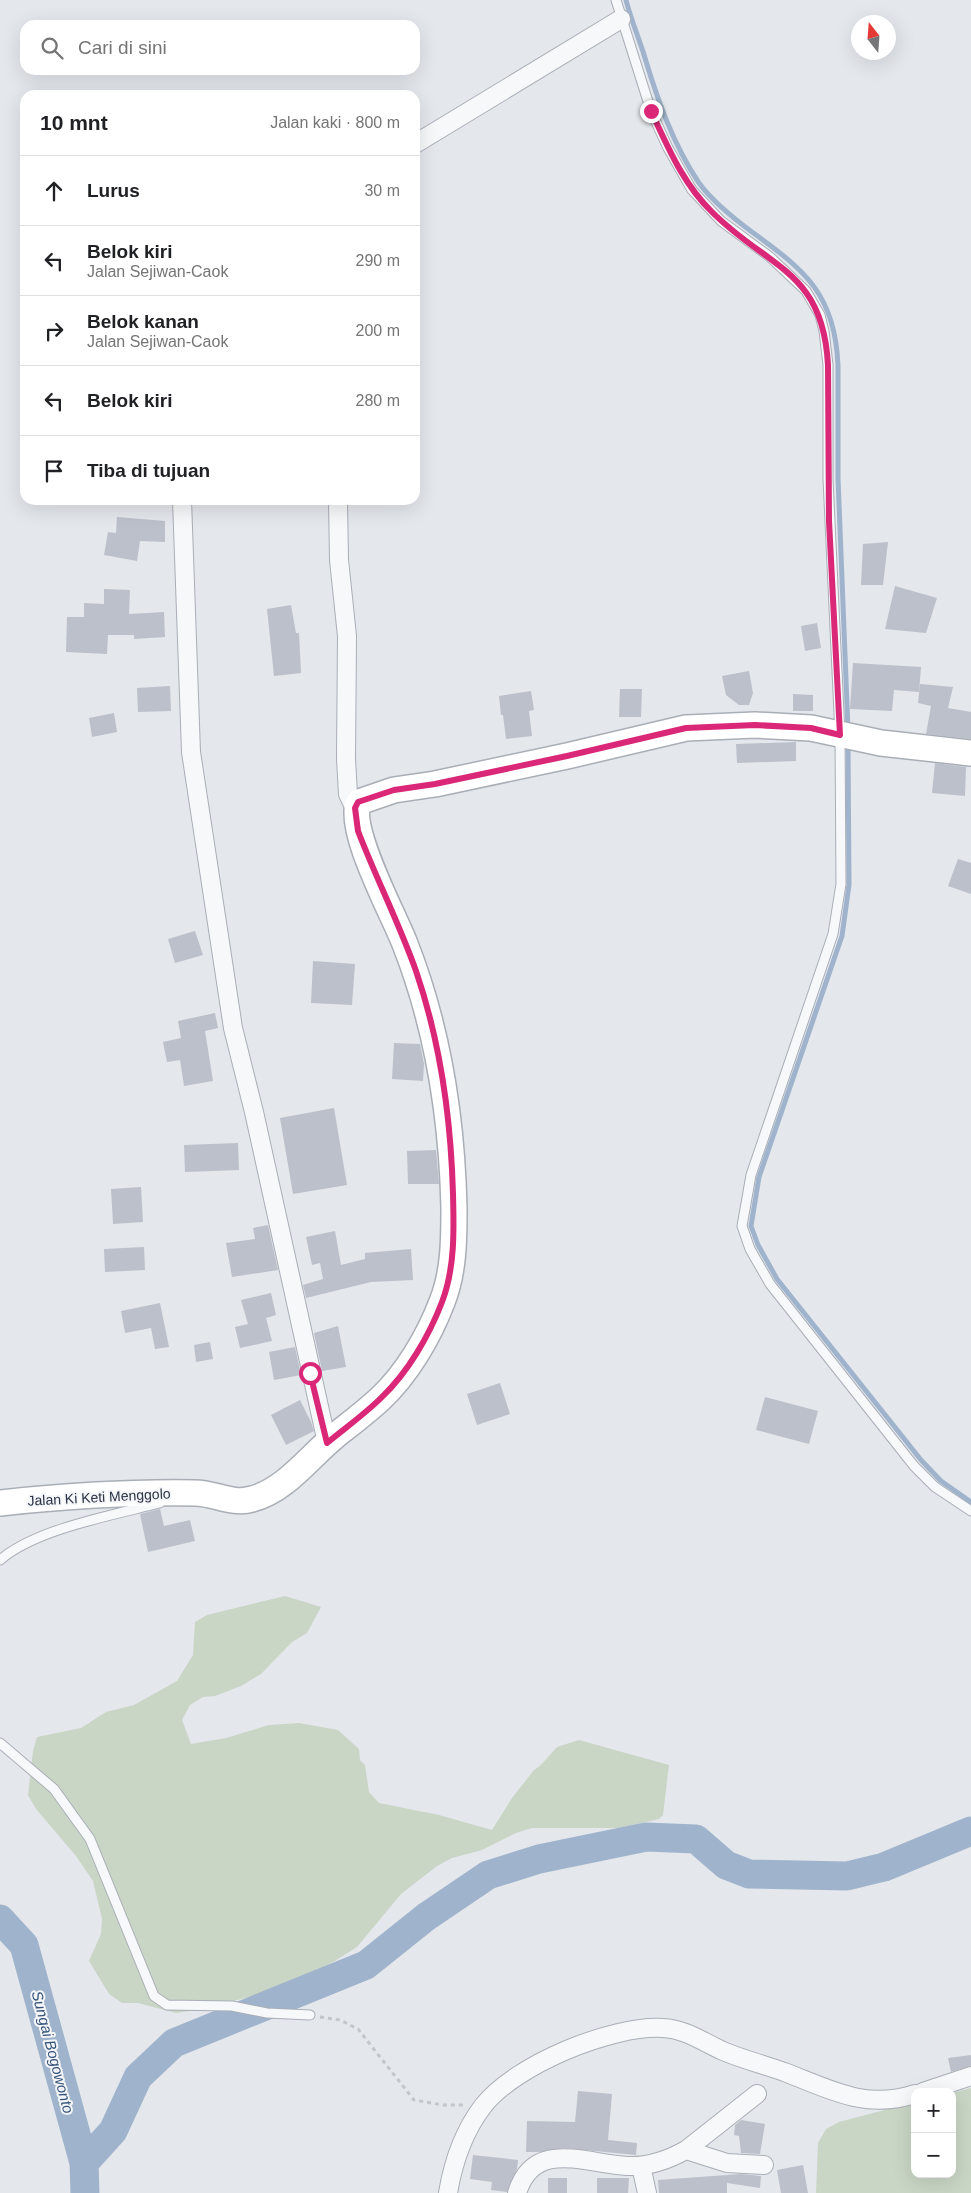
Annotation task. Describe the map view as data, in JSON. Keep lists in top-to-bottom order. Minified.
{"streets":{"street":["Jalan Ki Keti Menggolo"]},"water":["Sungai Bogowonto"],"north":"top","page":{"search":"Cari di sini","heading":["10 mnt","Jalan kaki · 800 m"],"list":[["Lurus","30 m"],["Belok kiri","Jalan Sejiwan-Caok","290 m"],["Belok kanan","Jalan Sejiwan-Caok","200 m"],["Belok kiri","280 m"],"Tiba di tujuan"],"map_buttons":["+","−"]}}
